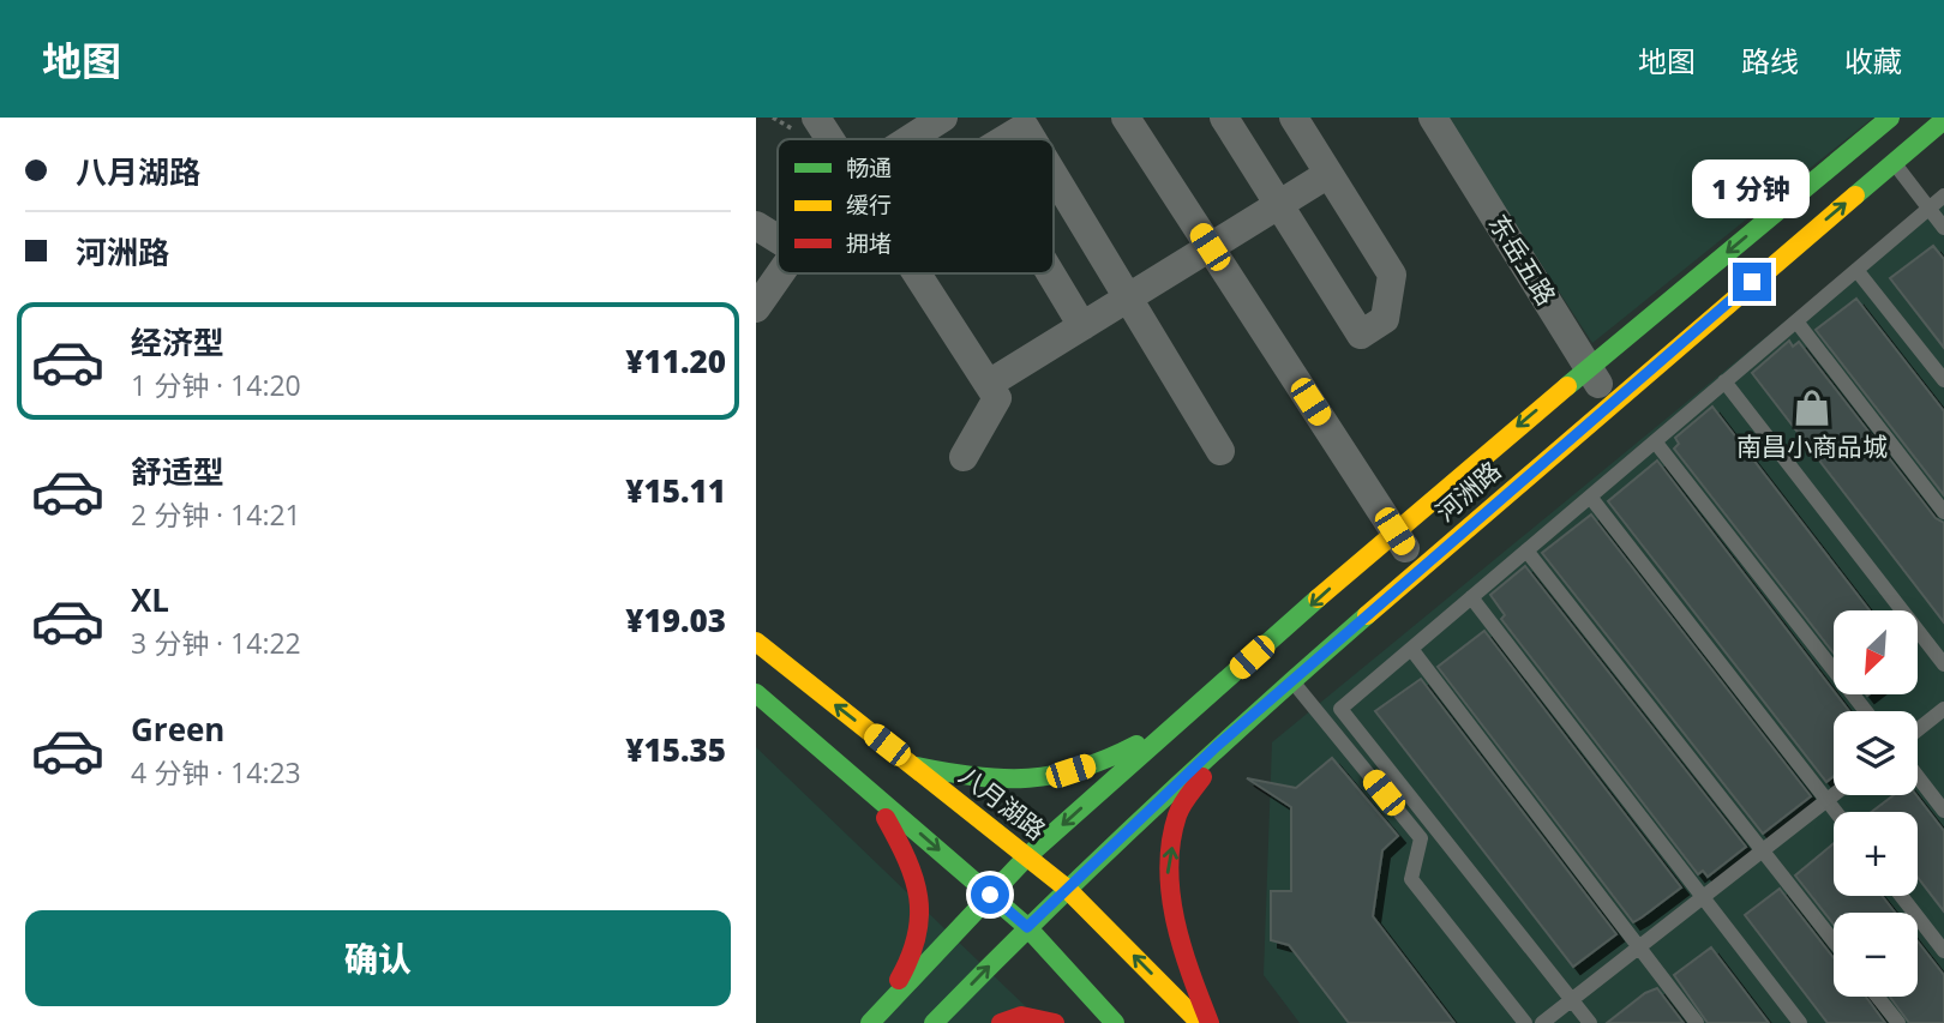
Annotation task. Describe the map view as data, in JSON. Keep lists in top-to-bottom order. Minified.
{"streets":{"main road":["河洲路","八月湖路"],"street":["东岳五路"]},"crossings":[["东岳五路","河洲路"],["河洲路","八月湖路"]],"places":{"shop":["南昌小商品城"]},"legend":["畅通","缓行","拥堵"],"north":"bottom left","page":{"header":"地图","nav":["地图","路线","收藏"],"banner":["八月湖路","河洲路"],"bubble":"1 分钟","list":[{"name":"经济型","note":"1 分钟 · 14:20","value":"¥11.20"},{"name":"舒适型","note":"2 分钟 · 14:21","value":"¥15.11"},{"name":"XL","note":"3 分钟 · 14:22","value":"¥19.03"},{"name":"Green","note":"4 分钟 · 14:23","value":"¥15.35"}],"map_buttons":["+","−"],"buttons":"确认"}}
